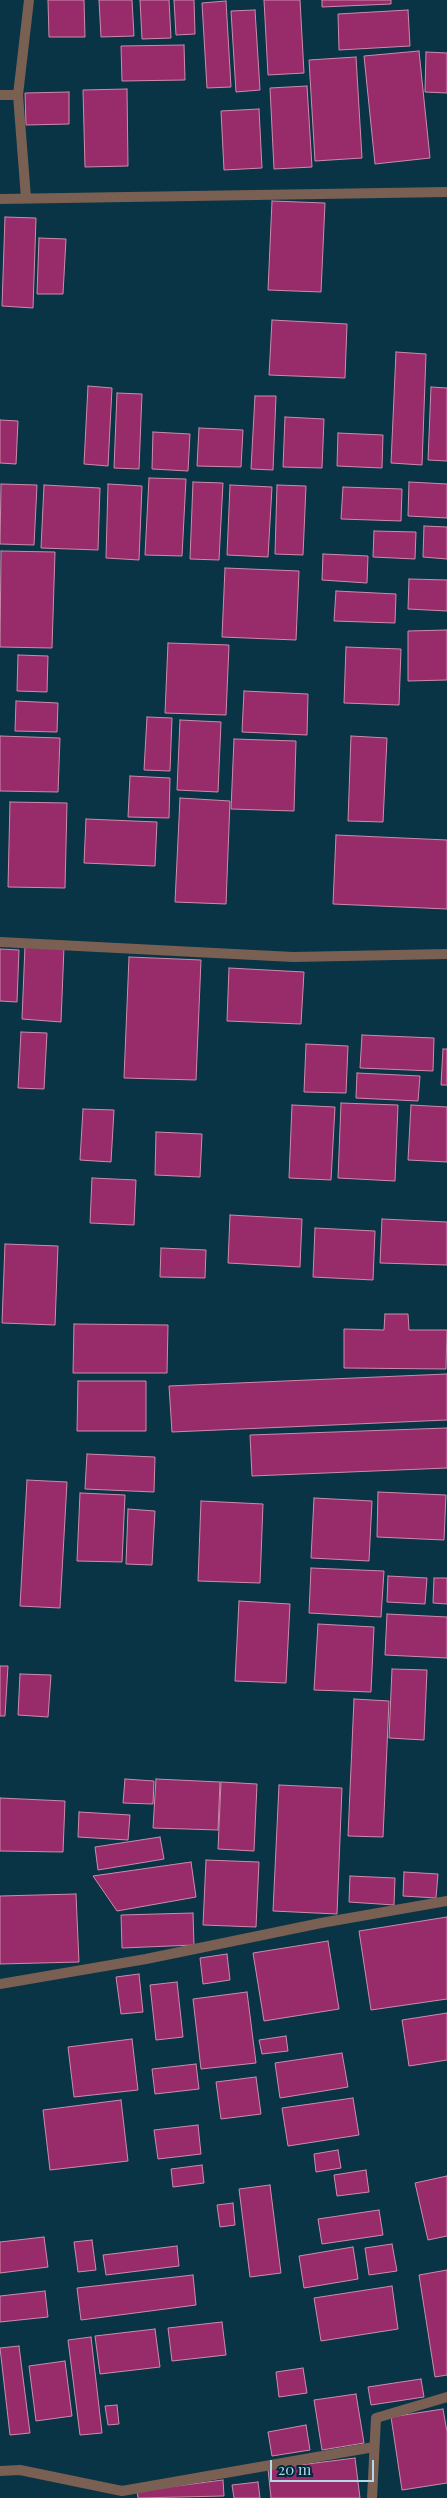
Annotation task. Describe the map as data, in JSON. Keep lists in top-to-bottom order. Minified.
{"scale_bar":"20 m"}
